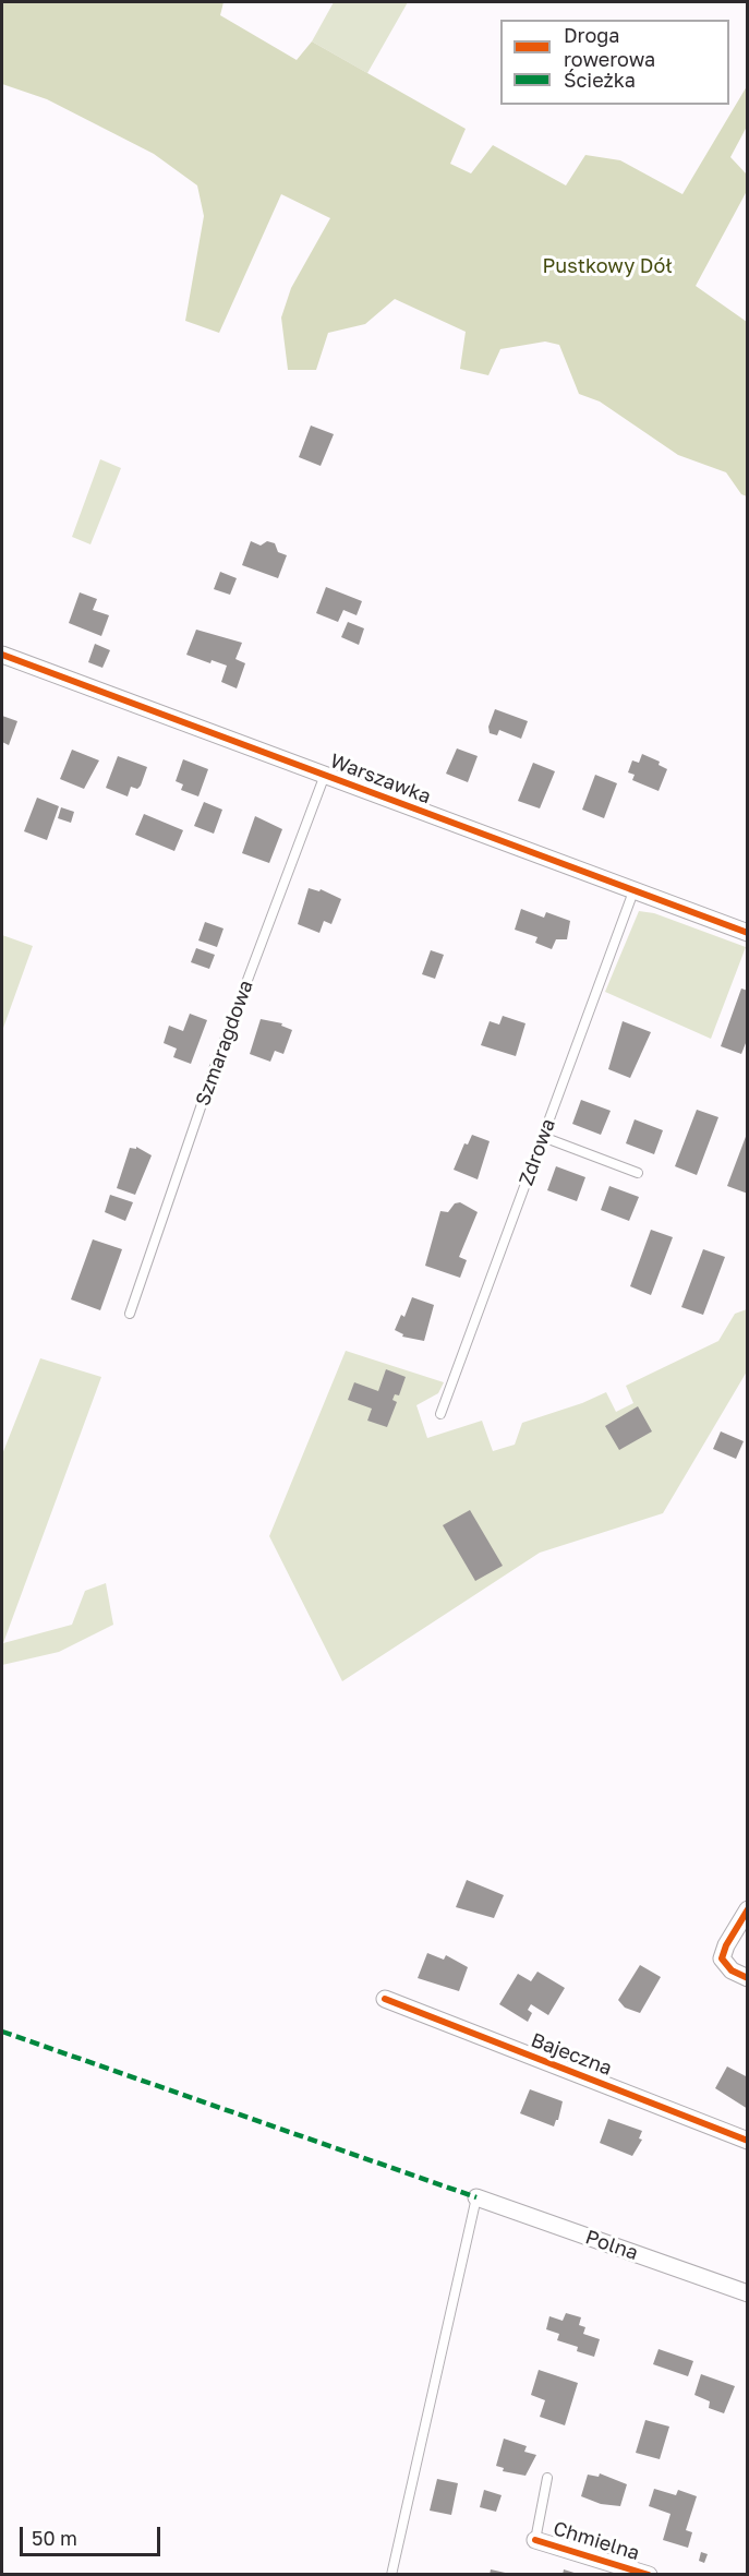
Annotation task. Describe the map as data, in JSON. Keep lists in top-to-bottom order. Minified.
{"streets":{"street":["Warszawka","Bajeczna","Polna","Chmielna"],"lane":["Szmaragdowa","Zdrowa"]},"crossings":[["Warszawka","Szmaragdowa"],["Warszawka","Zdrowa"]],"parks":["Pustkowy Dół"],"legend":["Droga rowerowa","Ścieżka"],"scale_bar":"50 m"}
